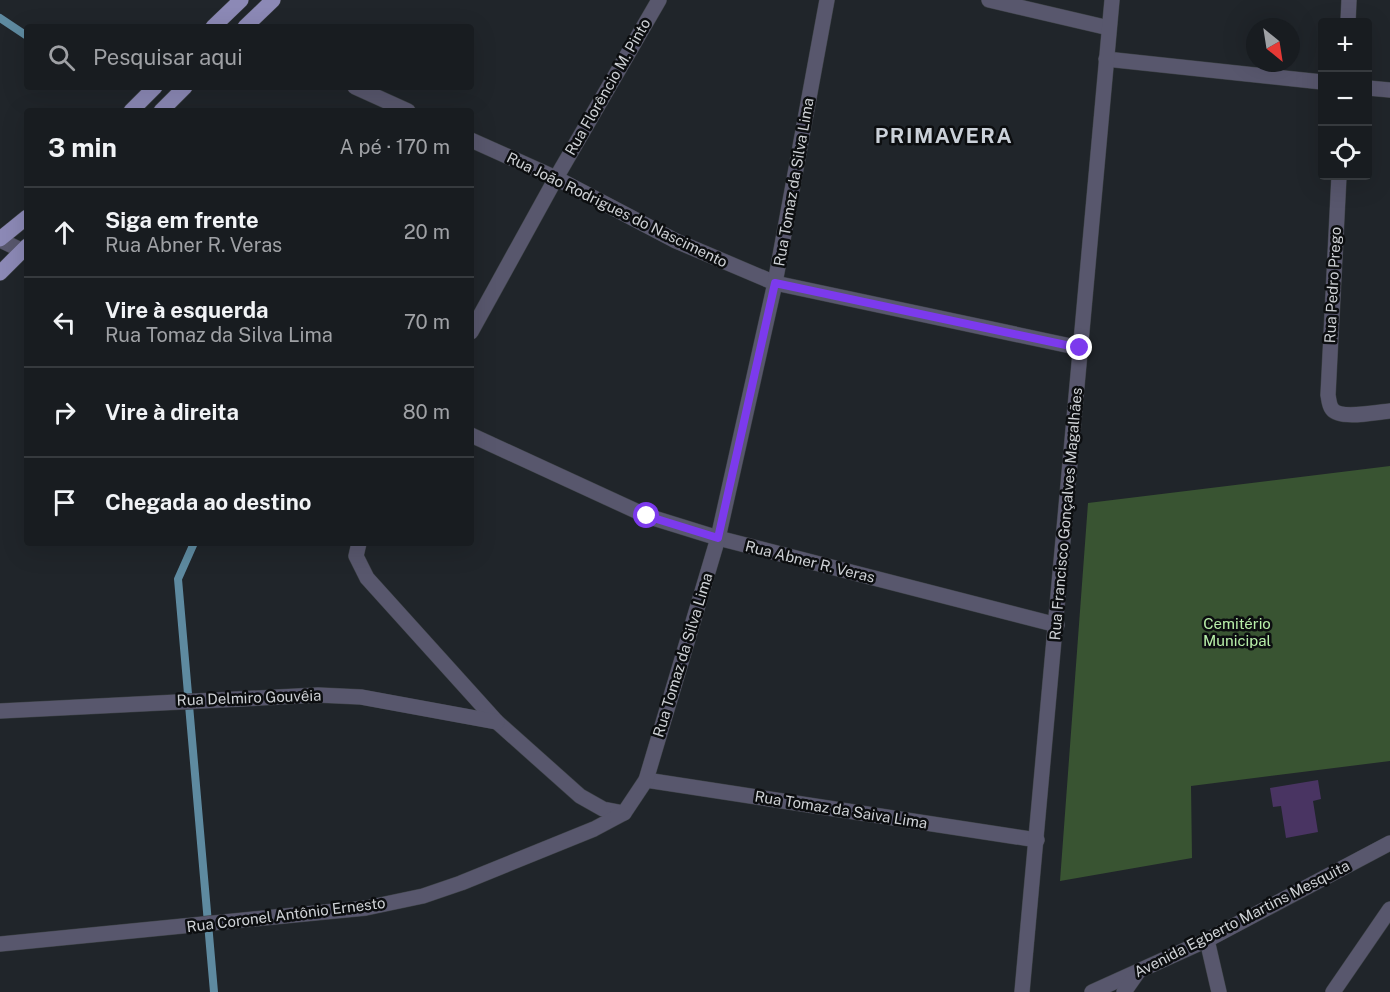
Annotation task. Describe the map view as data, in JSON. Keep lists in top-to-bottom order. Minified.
{"streets":{"street":["Rua Florêncio M. Pinto","Rua Tomaz da Silva Lima","Rua João Rodrigues do Nascimento","Rua Pedro Prego","Rua Francisco Gonçalves Magalhães","Rua Abner R. Veras","Rua Delmiro Gouvêia","Rua Tomaz da Saiva Lima","Rua Coronel Antônio Ernesto","Avenida Egberto Martins Mesquita"]},"crossings":[["Rua Florêncio M. Pinto","Rua João Rodrigues do Nascimento"],["Rua Tomaz da Silva Lima","Rua João Rodrigues do Nascimento"],["Rua Tomaz da Silva Lima","Rua Abner R. Veras"],["Rua Tomaz da Silva Lima","Rua Tomaz da Saiva Lima"],["Rua Tomaz da Silva Lima","Rua Coronel Antônio Ernesto"],["Rua João Rodrigues do Nascimento","Rua Francisco Gonçalves Magalhães"],["Rua Francisco Gonçalves Magalhães","Rua Abner R. Veras"],["Rua Francisco Gonçalves Magalhães","Rua Tomaz da Saiva Lima"],["Rua Tomaz da Saiva Lima","Rua Coronel Antônio Ernesto"]],"districts":["PRIMAVERA"],"parks":["Cemitério Municipal"],"north":"bottom right","page":{"map_buttons":["+","−"],"search":"Pesquisar aqui","heading":["3 min","A pé · 170 m"],"list":[["Siga em frente","Rua Abner R. Veras","20 m"],["Vire à esquerda","Rua Tomaz da Silva Lima","70 m"],["Vire à direita","80 m"],"Chegada ao destino"]}}
